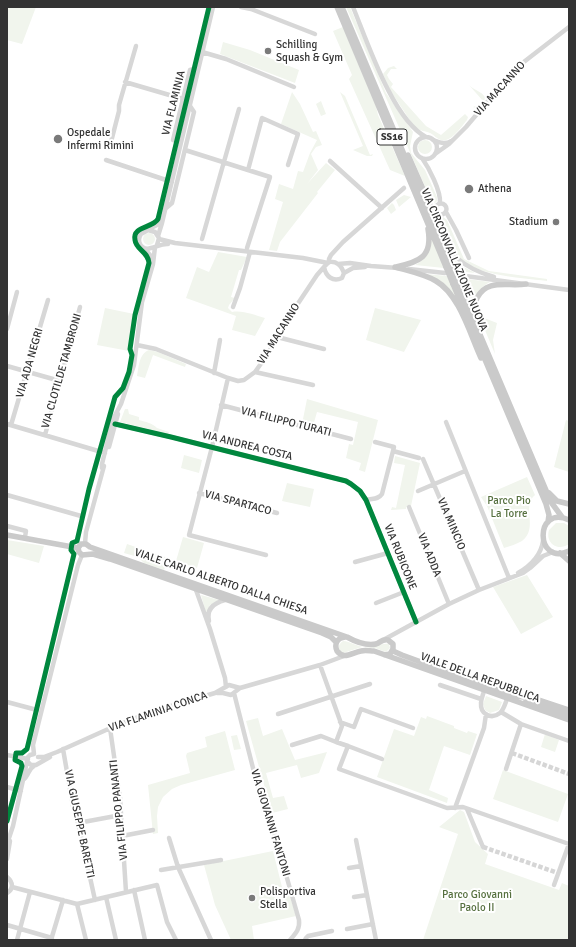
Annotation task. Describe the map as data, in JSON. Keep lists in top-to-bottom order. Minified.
{"streets":{"main road":["SS16","VIA CIRCONVALLAZIONE NUOVA","VIALE CARLO ALBERTO DALLA CHIESA","VIALE DELLA REPUBBLICA"],"street":["VIA MACANNO","VIA FLAMINIA","VIA ADA NEGRI","VIA CLOTILDE TAMBRONI","VIA FILIPPO TURATI","VIA ANDREA COSTA","VIA SPARTACO","VIA MINCIO","VIA ADDA","VIA RUBICONE","VIA FLAMINIA CONCA","VIA FILIPPO PANANTI","VIA GIOVANNI FANTONI","VIA GIUSEPPE BARETTI"]},"crossings":[["VIA ANDREA COSTA","VIA RUBICONE"],["VIALE CARLO ALBERTO DALLA CHIESA","VIA GIOVANNI FANTONI"],["VIALE DELLA REPUBBLICA","VIA FLAMINIA CONCA"],["VIA FLAMINIA CONCA","VIA FILIPPO PANANTI"],["VIA FLAMINIA CONCA","VIA GIOVANNI FANTONI"],["VIA FLAMINIA CONCA","VIA GIUSEPPE BARETTI"]],"parks":["Parco Pio La Torre","Parco Giovanni Paolo II"],"places":["Schilling Squash & Gym","Ospedale Infermi Rimini","Athena","Stadium","Polisportiva Stella"]}
